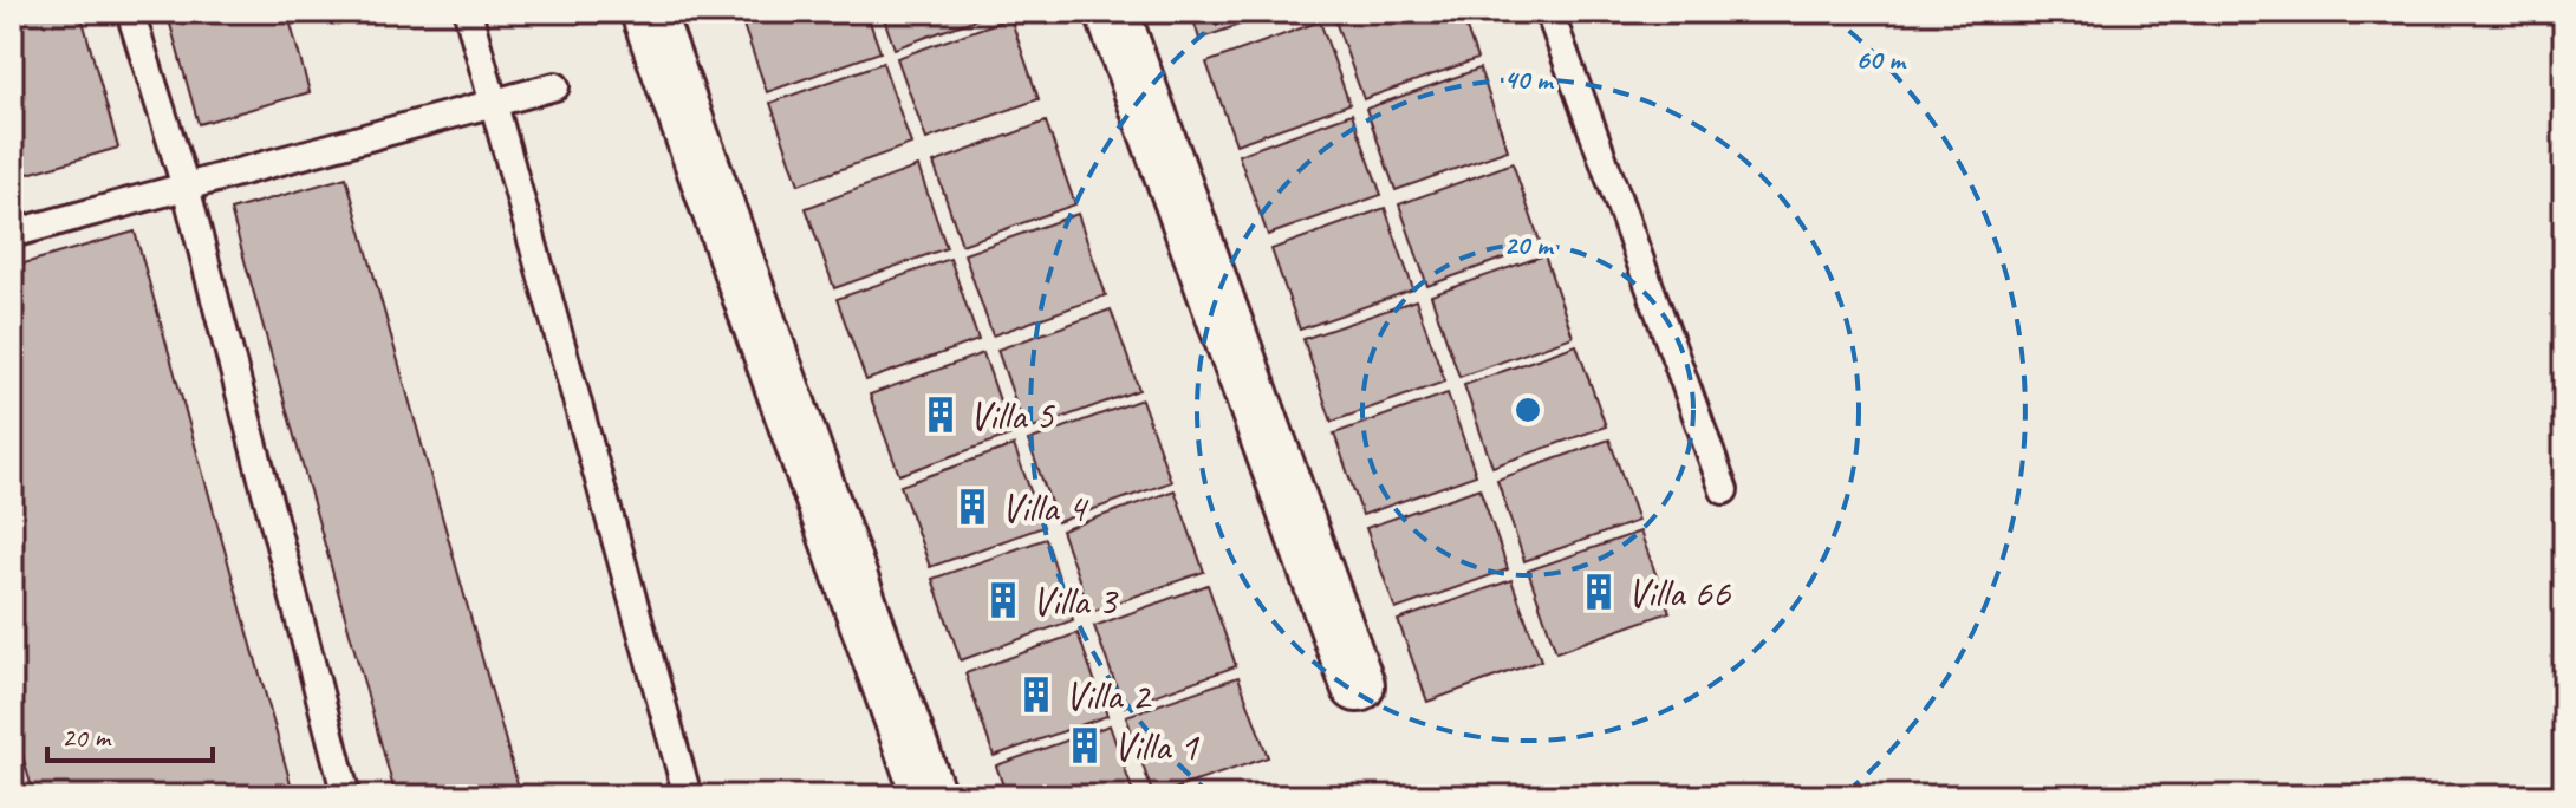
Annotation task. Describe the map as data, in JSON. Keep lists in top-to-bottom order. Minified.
{"places":{"building":["Villa 5","Villa 4","Villa 66","Villa 3","Villa 2","Villa 1"]},"scale_bar":"20 m","rings":["60 m","40 m","20 m"]}
